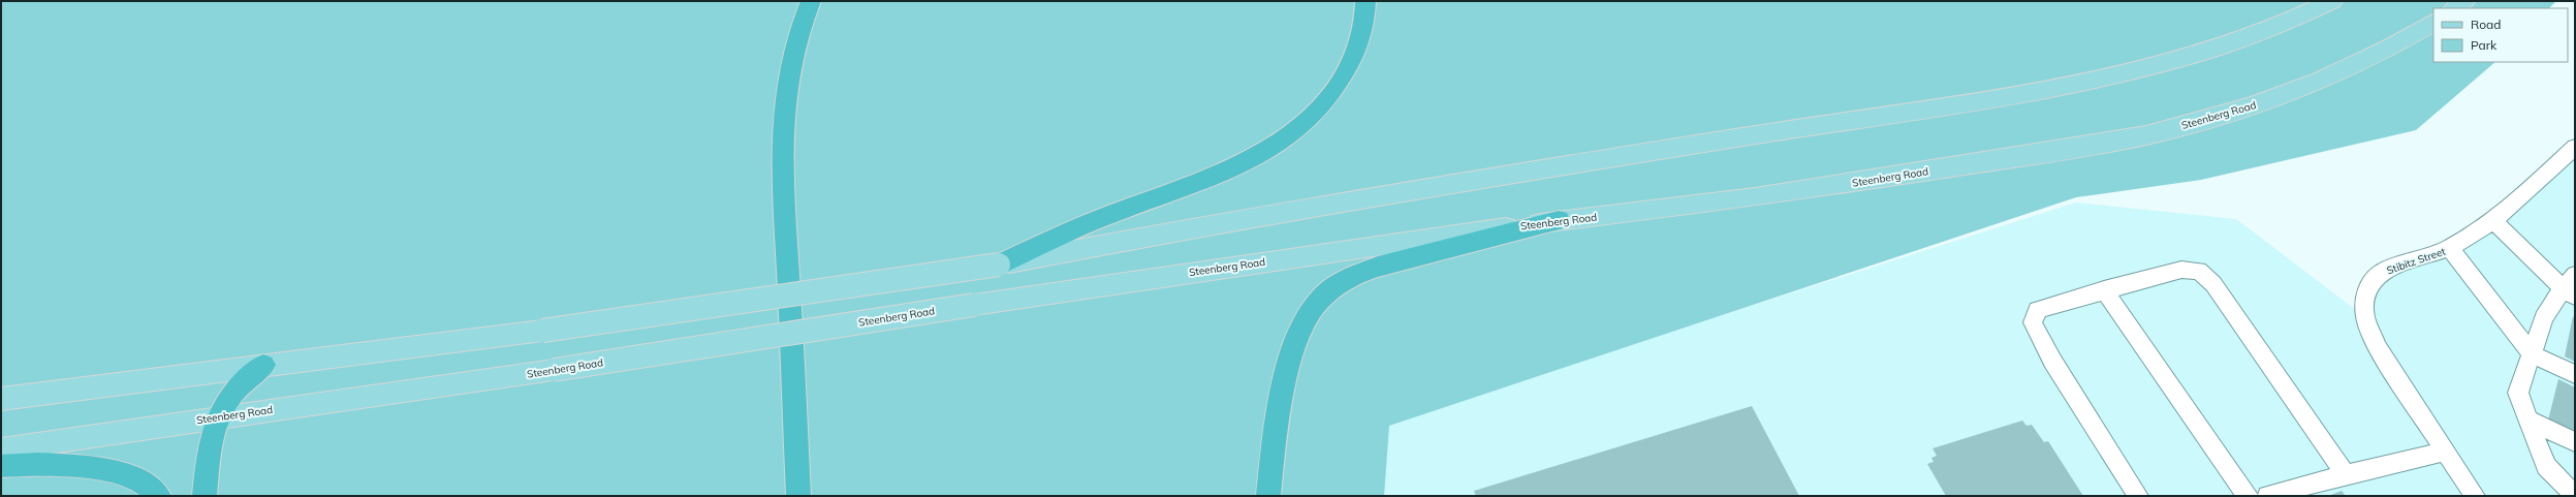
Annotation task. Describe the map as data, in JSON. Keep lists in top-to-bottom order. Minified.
{"streets":{"main road":["Steenberg Road"],"lane":["Stibitz Street"]},"legend":["Road","Park"]}
